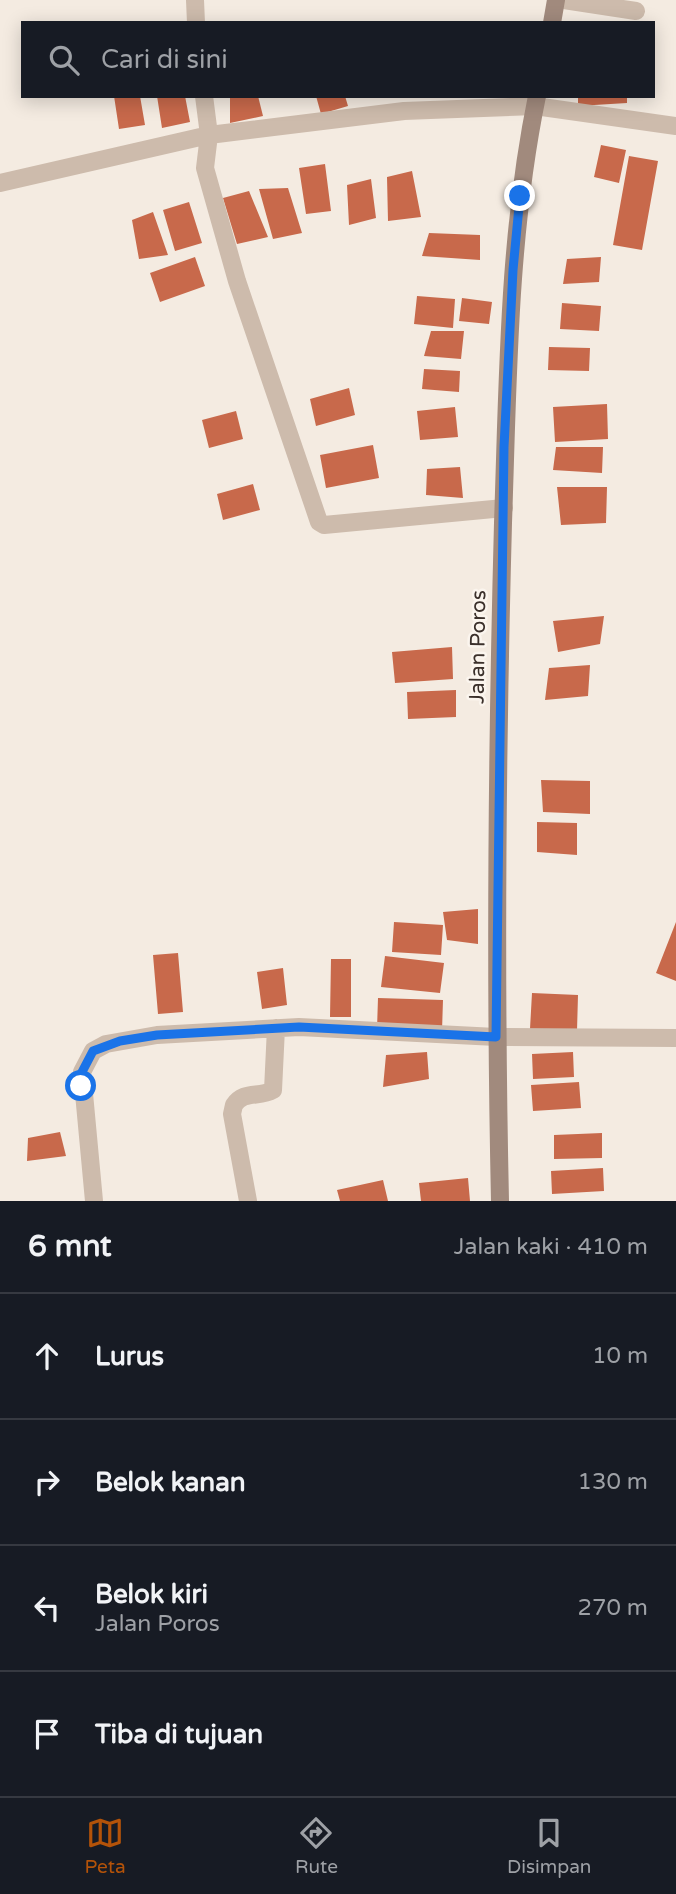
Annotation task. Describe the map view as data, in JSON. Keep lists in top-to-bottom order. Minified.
{"streets":{"main road":["Jalan Poros"]},"page":{"search":"Cari di sini","heading":["6 mnt","Jalan kaki · 410 m"],"list":[["Lurus","10 m"],["Belok kanan","130 m"],["Belok kiri","Jalan Poros","270 m"],"Tiba di tujuan"],"nav":["Peta","Rute","Disimpan"]}}
